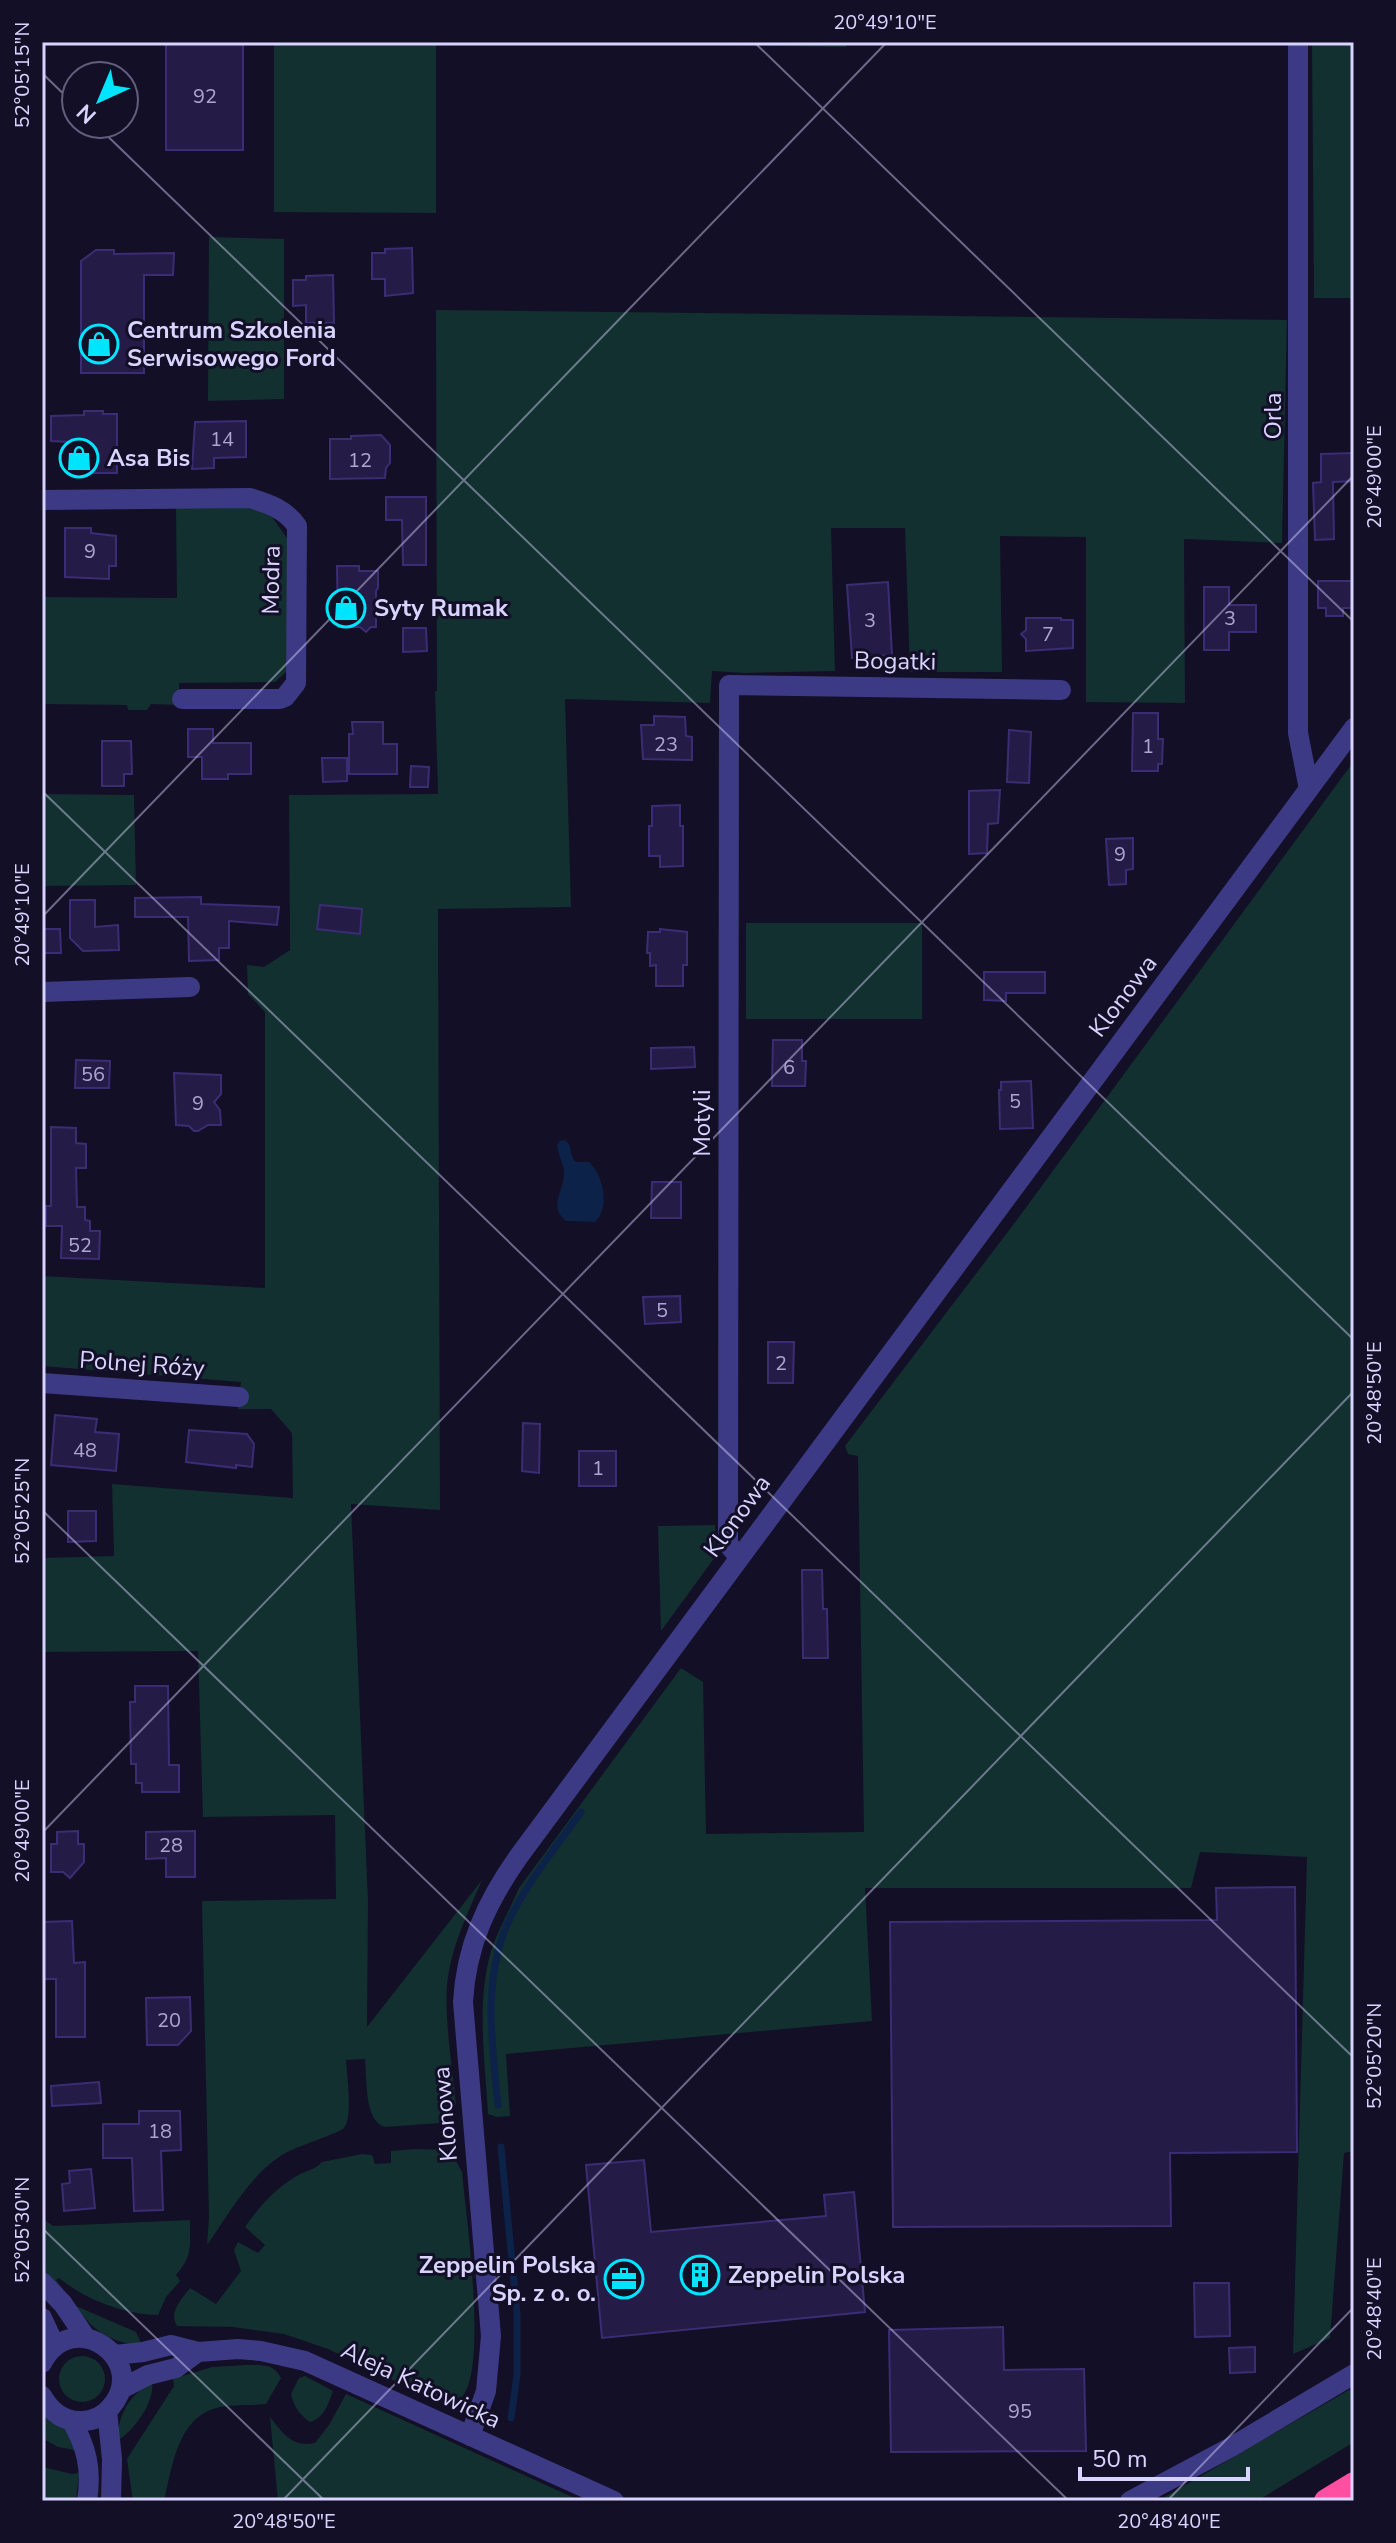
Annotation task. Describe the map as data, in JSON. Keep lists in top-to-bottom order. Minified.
{"streets":{"street":["Orla","Modra","Bogatki","Klonowa","Motyli","Polnej Róży","Aleja Katowicka"]},"crossings":[["Orla","Klonowa"],["Bogatki","Motyli"],["Klonowa","Motyli"],["Klonowa","Aleja Katowicka"]],"places":{"shop":["Centrum Szkolenia Serwisowego Ford","Asa Bis","Syty Rumak"],"building":["Zeppelin Polska"],"office":["Zeppelin Polska Sp. z o. o."]},"house_numbers":["92","14","12","9","3","3","7","23","1","9","6","56","5","9","52","5","2","48","1","28","20","18","95"],"scale_bar":"50 m","north":"bottom left","coordinates":["20°49'10\"E","52°05'15\"N","20°49'00\"E","20°48'50\"E","52°05'25\"N","52°05'20\"N","52°05'30\"N","20°48'40\"E"]}
